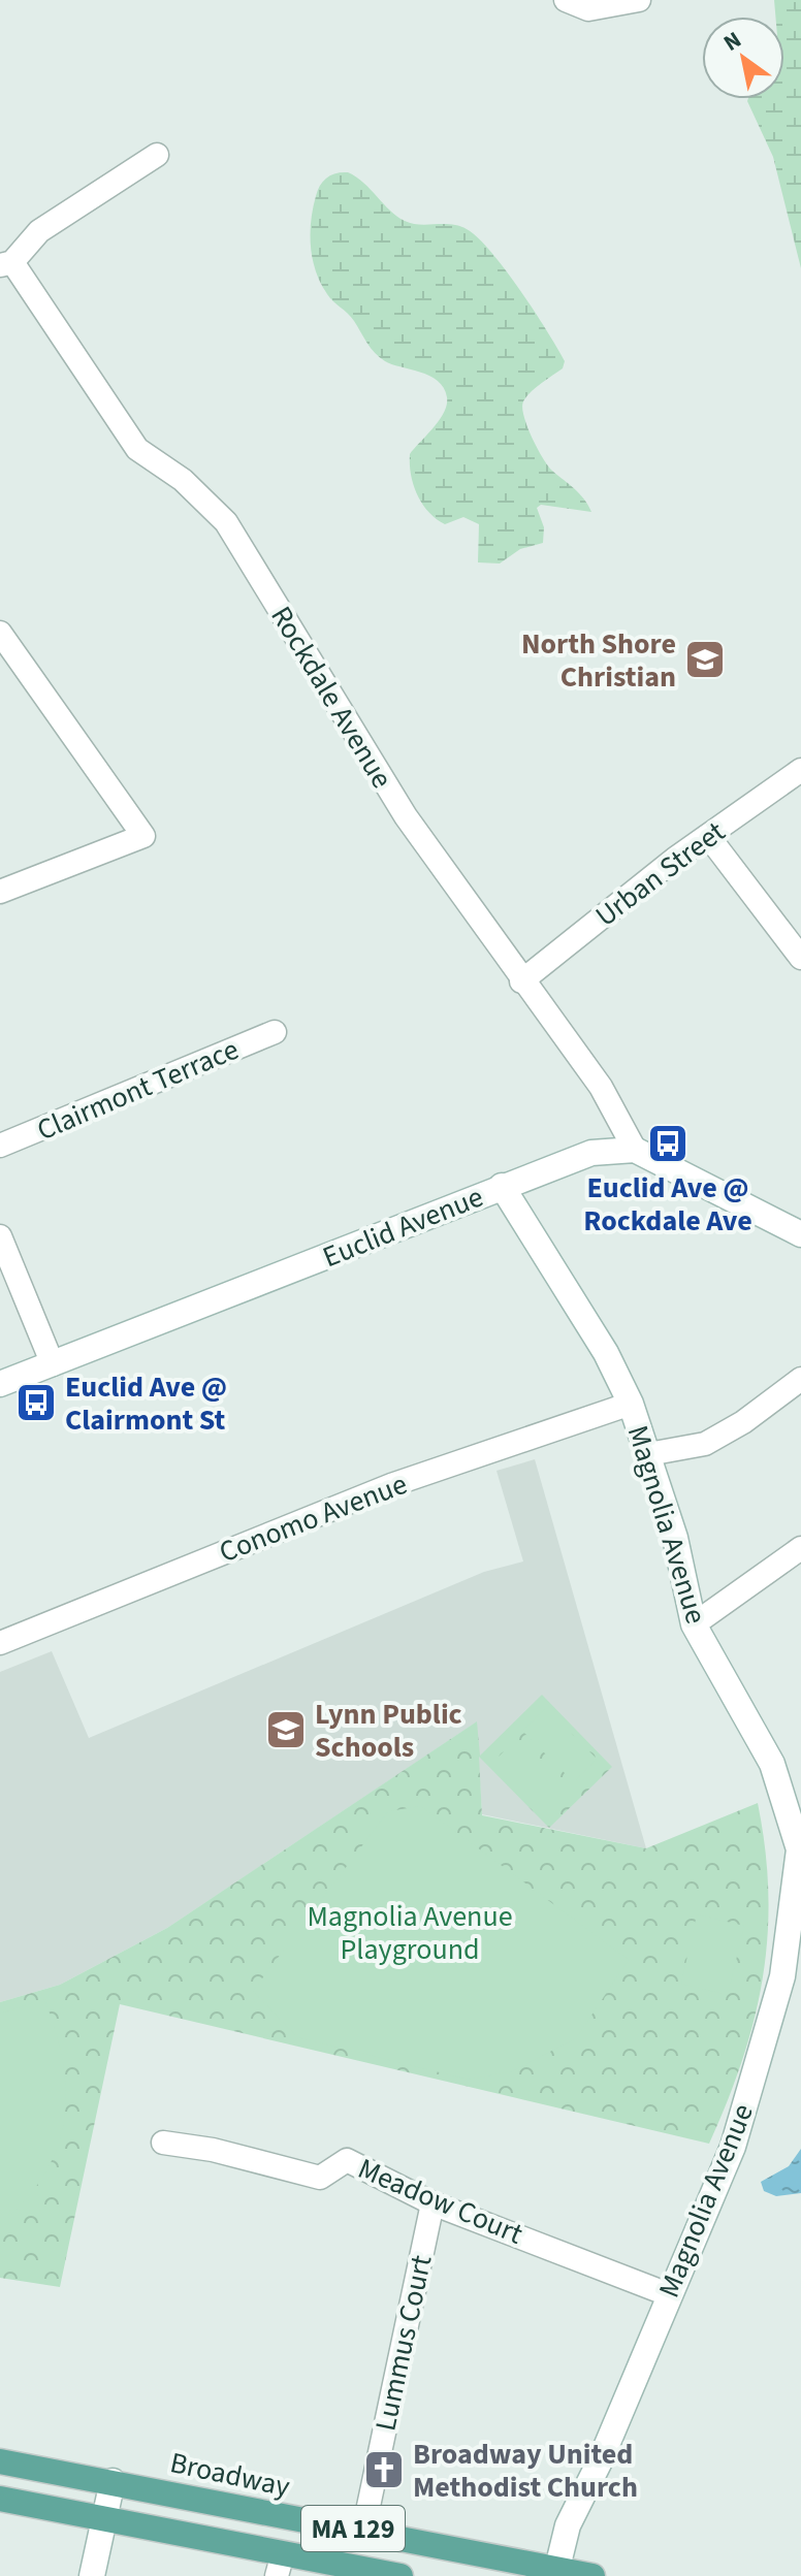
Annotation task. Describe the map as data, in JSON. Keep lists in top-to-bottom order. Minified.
{"streets":{"main road":["Broadway","MA 129"],"street":["Rockdale Avenue","Urban Street","Clairmont Terrace","Euclid Avenue","Conomo Avenue","Magnolia Avenue","Meadow Court","Lummus Court"]},"crossings":[["Rockdale Avenue","Urban Street"],["Rockdale Avenue","Euclid Avenue"],["Euclid Avenue","Magnolia Avenue"],["Conomo Avenue","Magnolia Avenue"],["Magnolia Avenue","Meadow Court"],["Magnolia Avenue","Broadway"],["Meadow Court","Lummus Court"],["Lummus Court","Broadway"]],"parks":["Magnolia Avenue Playground"],"places":{"school or university":["North Shore Christian","Lynn Public Schools"],"bus stop":["Euclid Ave @ Rockdale Ave","Euclid Ave @ Clairmont St"],"church":["Broadway United Methodist Church"]},"north":"top left"}
